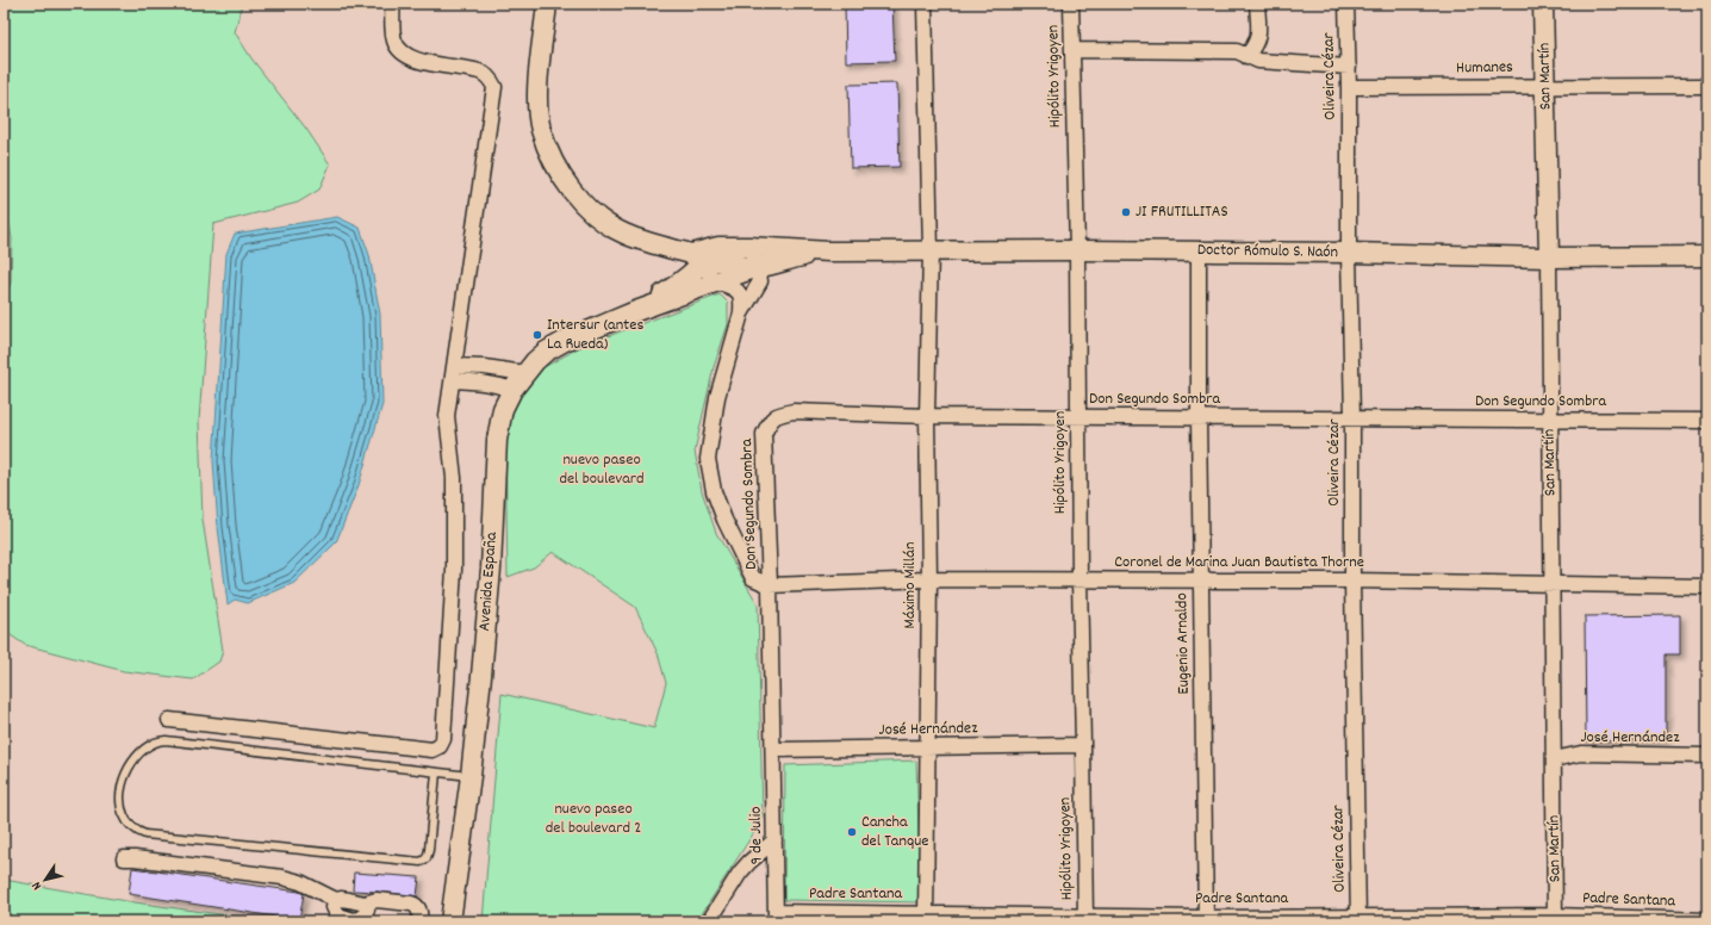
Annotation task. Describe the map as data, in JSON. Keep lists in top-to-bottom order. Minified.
{"streets":{"main road":["San Martín","Doctor Rómulo S. Naón","Avenida España"],"street":["Humanes","Hipólito Yrigoyen","Oliveira Cézar","Don Segundo Sombra","Coronel de Marina Juan Bautista Thorne","Máximo Millán","Eugenio Arnaldo","José Hernández","9 de Julio","Padre Santana"]},"crossings":[["Humanes","Oliveira Cézar"],["Humanes","San Martín"],["Hipólito Yrigoyen","Doctor Rómulo S. Naón"],["Hipólito Yrigoyen","Don Segundo Sombra"],["Hipólito Yrigoyen","Coronel de Marina Juan Bautista Thorne"],["Hipólito Yrigoyen","José Hernández"],["Hipólito Yrigoyen","Padre Santana"],["Oliveira Cézar","Doctor Rómulo S. Naón"],["Oliveira Cézar","Don Segundo Sombra"],["Oliveira Cézar","Coronel de Marina Juan Bautista Thorne"],["Oliveira Cézar","Padre Santana"],["San Martín","Doctor Rómulo S. Naón"],["San Martín","Don Segundo Sombra"],["San Martín","Coronel de Marina Juan Bautista Thorne"],["San Martín","José Hernández"],["San Martín","Padre Santana"],["Doctor Rómulo S. Naón","Avenida España"],["Doctor Rómulo S. Naón","Máximo Millán"],["Doctor Rómulo S. Naón","Eugenio Arnaldo"],["Don Segundo Sombra","Coronel de Marina Juan Bautista Thorne"],["Don Segundo Sombra","Máximo Millán"],["Don Segundo Sombra","Eugenio Arnaldo"],["Don Segundo Sombra","José Hernández"],["Don Segundo Sombra","9 de Julio"],["Coronel de Marina Juan Bautista Thorne","Máximo Millán"],["Coronel de Marina Juan Bautista Thorne","Eugenio Arnaldo"],["Máximo Millán","José Hernández"],["Máximo Millán","Padre Santana"],["Eugenio Arnaldo","Padre Santana"],["José Hernández","9 de Julio"],["9 de Julio","Padre Santana"]],"parks":["nuevo paseo del boulevard","nuevo paseo del boulevard 2"],"places":["JI FRUTILLITAS","Intersur (antes La Rueda)","Cancha del Tanque"],"north":"bottom left"}
